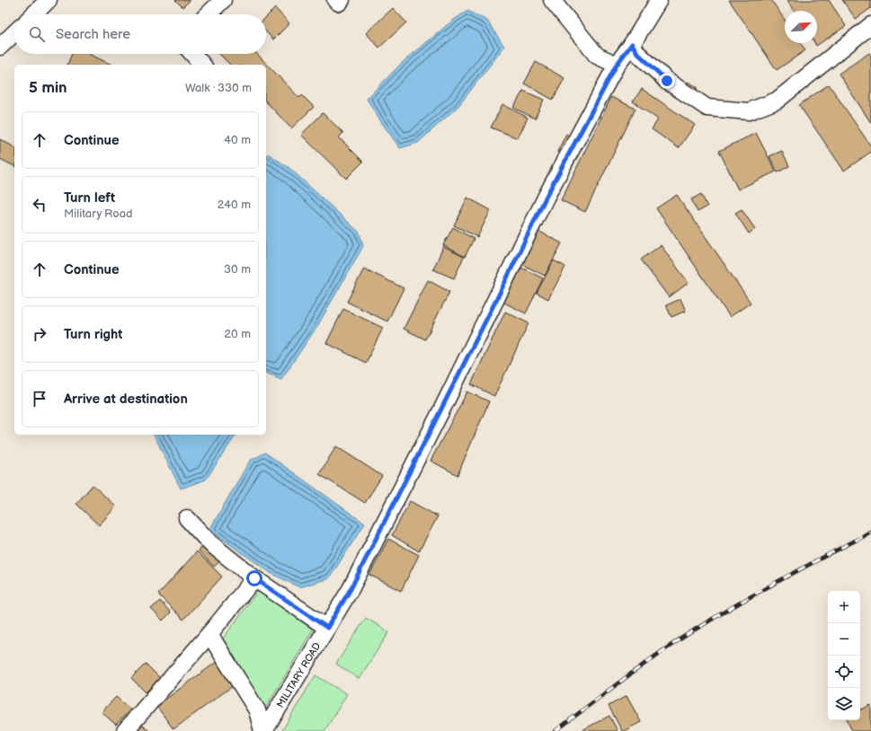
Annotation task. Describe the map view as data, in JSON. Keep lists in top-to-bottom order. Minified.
{"streets":{"street":["MILITARY ROAD"]},"north":"top right","page":{"search":"Search here","heading":["5 min","Walk · 330 m"],"list":[["Continue","40 m"],["Turn left","Military Road","240 m"],["Continue","30 m"],["Turn right","20 m"],"Arrive at destination"],"map_buttons":["+","−"]}}
